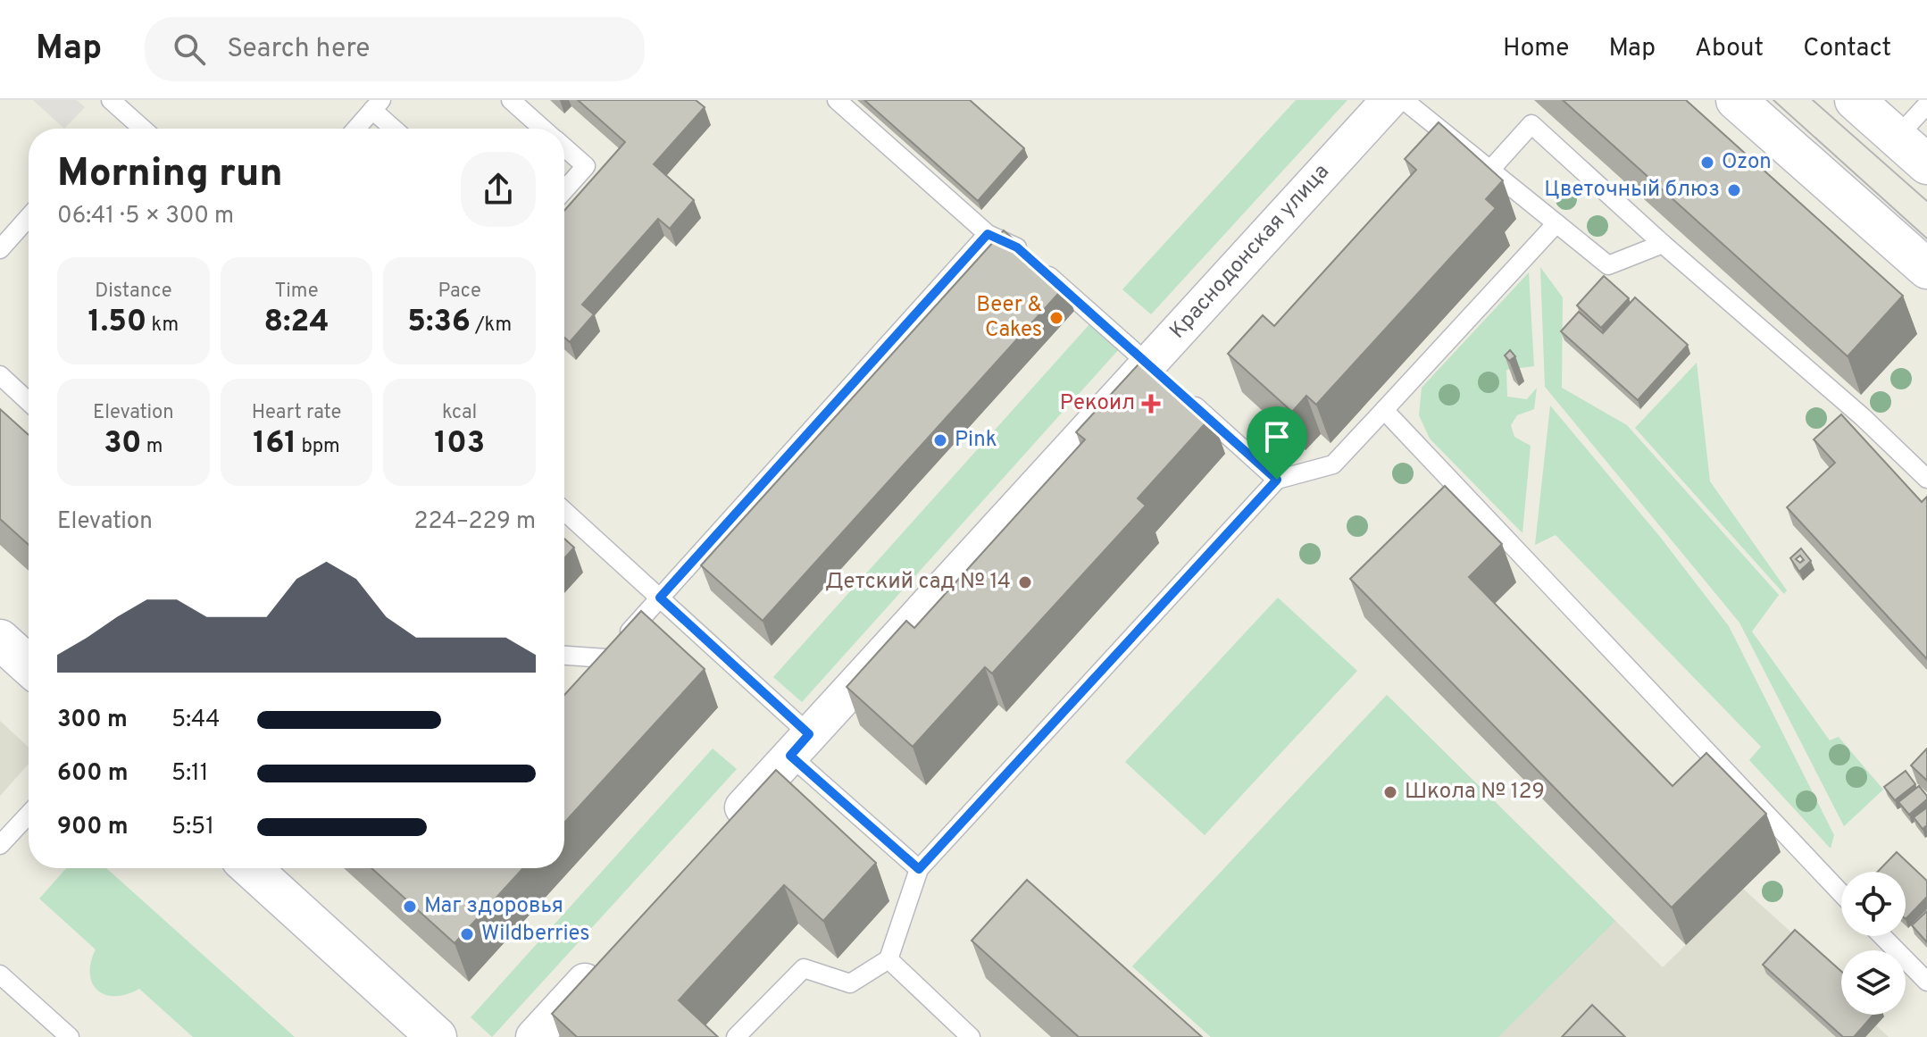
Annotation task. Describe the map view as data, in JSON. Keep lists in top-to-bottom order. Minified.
{"streets":{"street":["Краснодонская улица"]},"places":{"other":["Ozon","Цветочный блюз","Beer & Cakes","Pink","Детский сад № 14","Школа № 129","Маг здоровья","Wildberries"],"health":["Рекоил"]},"page":{"header":"Map","search":"Search here","nav":["Home","Map","About","Contact"],"heading":["Morning run","06:41 · 5 × 300 m"],"stats":[["Distance","1.50 km"],["Time","8:24"],["Pace","5:36 /km"],["Elevation","30 m"],["Heart rate","161 bpm"],["kcal","103"]],"chart":["Elevation","224–229 m"],"list":[{"name":"300 m","note":"5:44"},{"name":"600 m","note":"5:11"},{"name":"900 m","note":"5:51"}]}}
